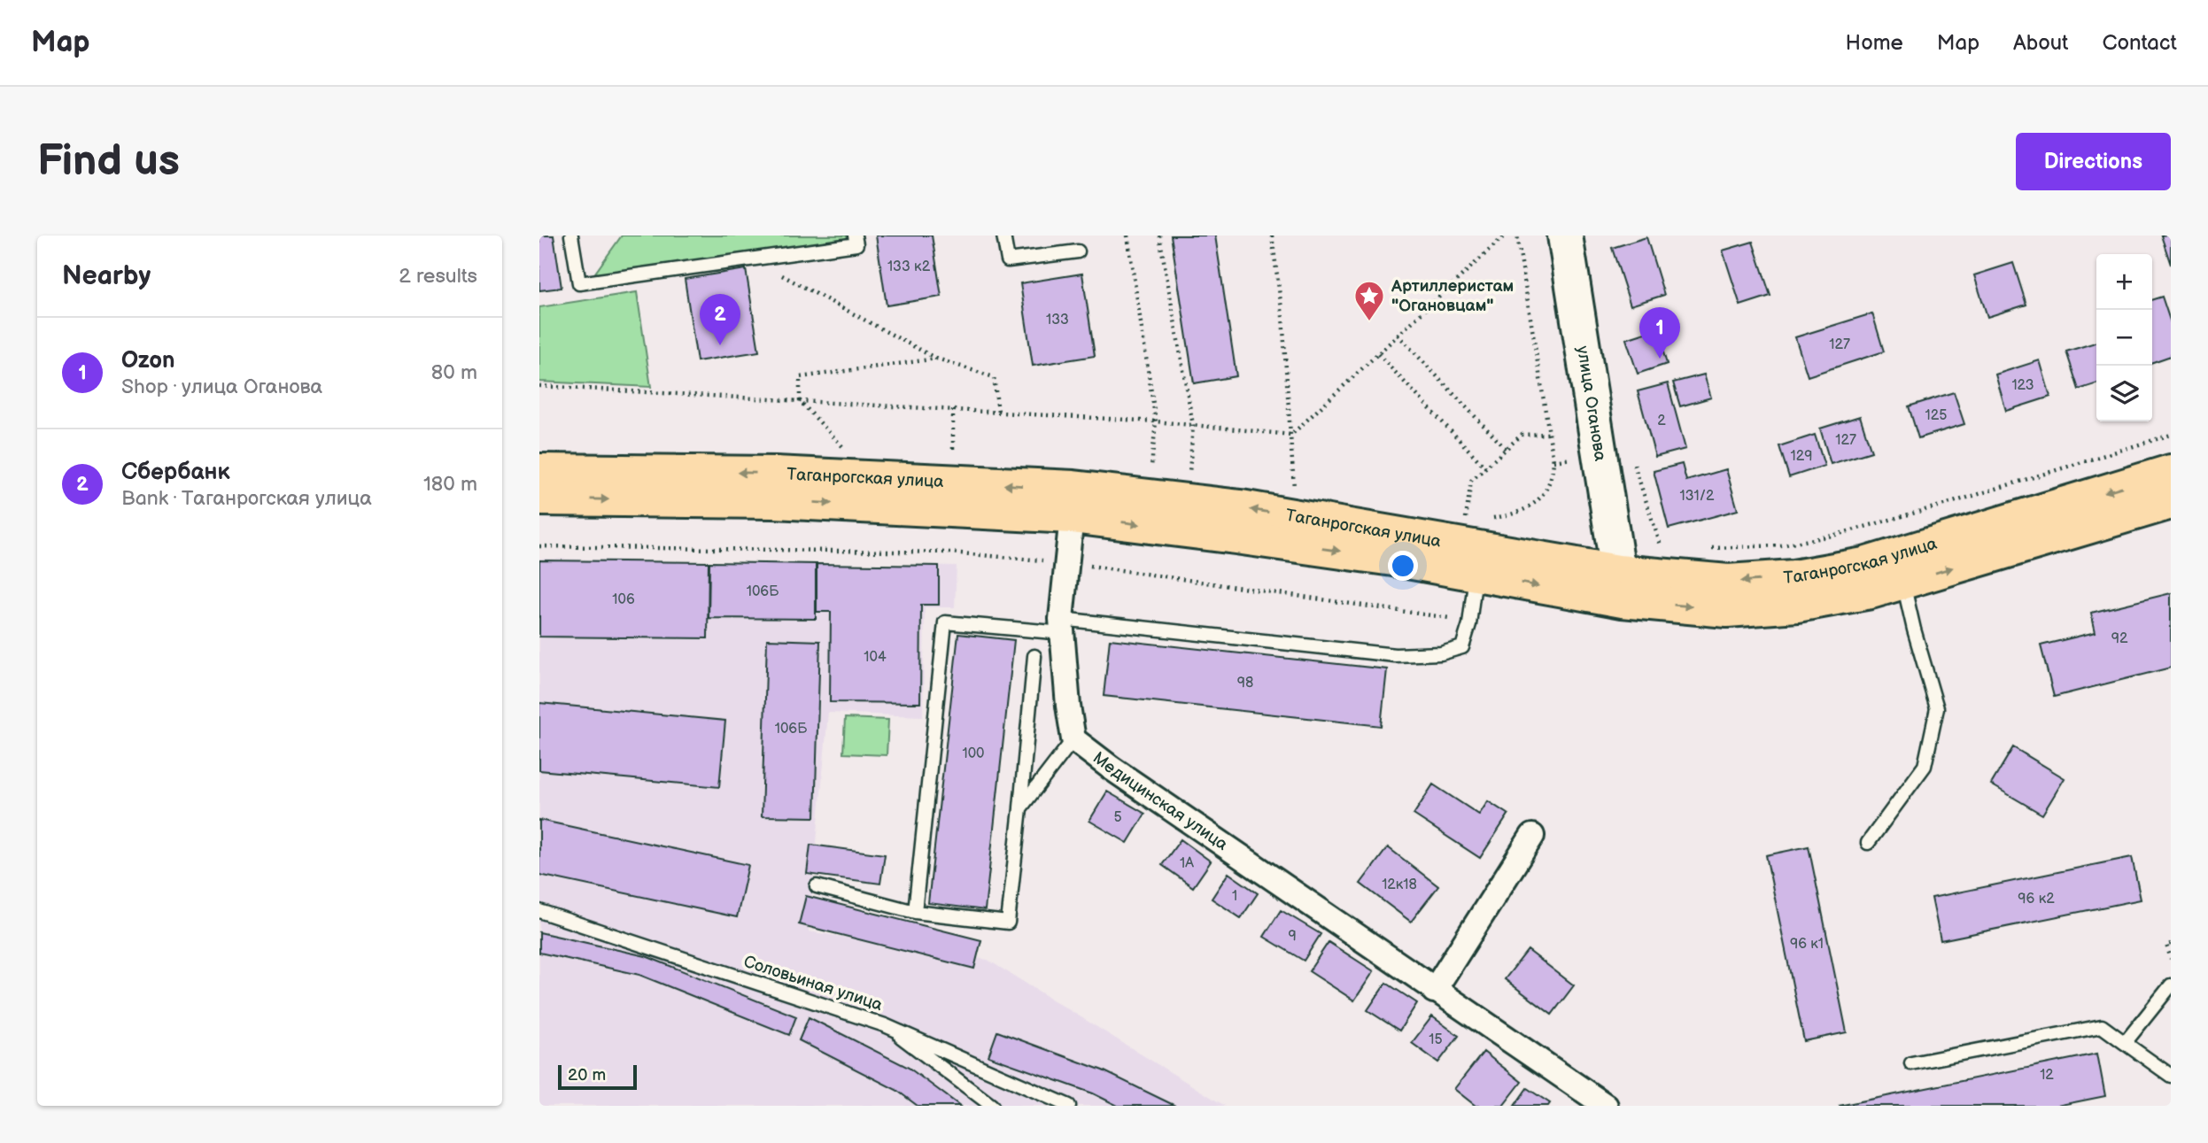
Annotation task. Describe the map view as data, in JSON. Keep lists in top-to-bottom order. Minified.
{"streets":{"main road":["улица Оганова","Таганрогская улица"],"street":["Медицинская улица"],"lane":["Соловьиная улица"]},"crossings":[["улица Оганова","Таганрогская улица"]],"places":{"place":["Артиллеристам \"Огановцам\""]},"house_numbers":["133 к2","133","127","123","125","2","127","129","131/2","106Б","106","92","104","98","106Б","100","5","1А","12к18","1","96 к2","9","96 к1","15","12"],"scale_bar":"20 m","page":{"header":"Map","nav":["Home","Map","About","Contact"],"buttons":"Directions","title":"Find us","heading":["Nearby","2 results"],"map_buttons":["+","−"],"pins":["2","1"],"list":[{"mark":"1","name":"Ozon","note":"Shop · улица Оганова","value":"80 m"},{"mark":"2","name":"Сбербанк","note":"Bank · Таганрогская улица","value":"180 m"}],"scale":"20 m"}}
